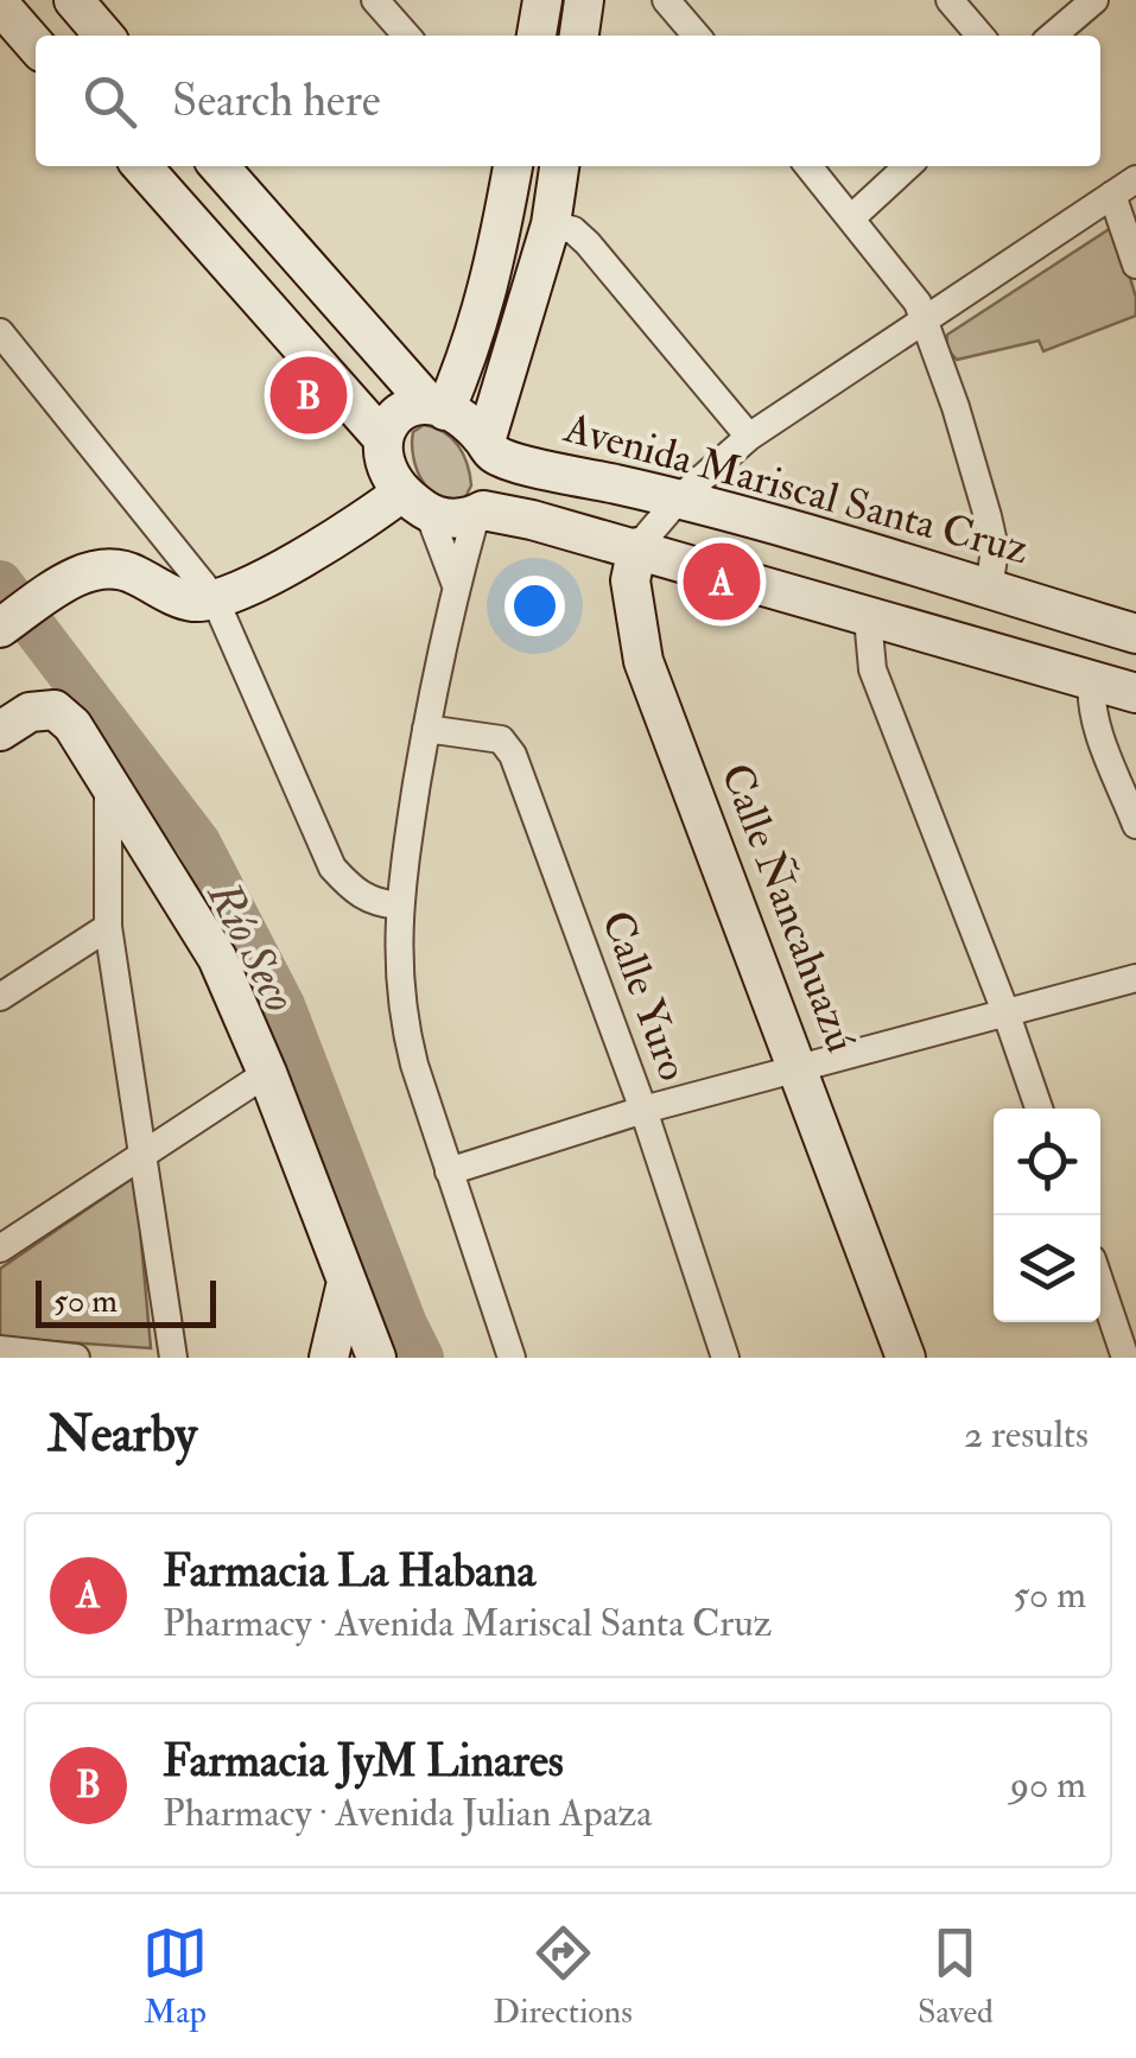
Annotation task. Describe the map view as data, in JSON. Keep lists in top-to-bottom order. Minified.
{"streets":{"main road":["Avenida Mariscal Santa Cruz","Calle Ñancahuazú"],"street":["Calle Yuro"]},"water":["Río Seco"],"scale_bar":"50 m","page":{"search":"Search here","pins":["B","A"],"scale":"50 m","heading":["Nearby","2 results"],"list":[{"mark":"A","name":"Farmacia La Habana","note":"Pharmacy · Avenida Mariscal Santa Cruz","value":"50 m"},{"mark":"B","name":"Farmacia JyM Linares","note":"Pharmacy · Avenida Julian Apaza","value":"90 m"}],"nav":["Map","Directions","Saved"]}}
